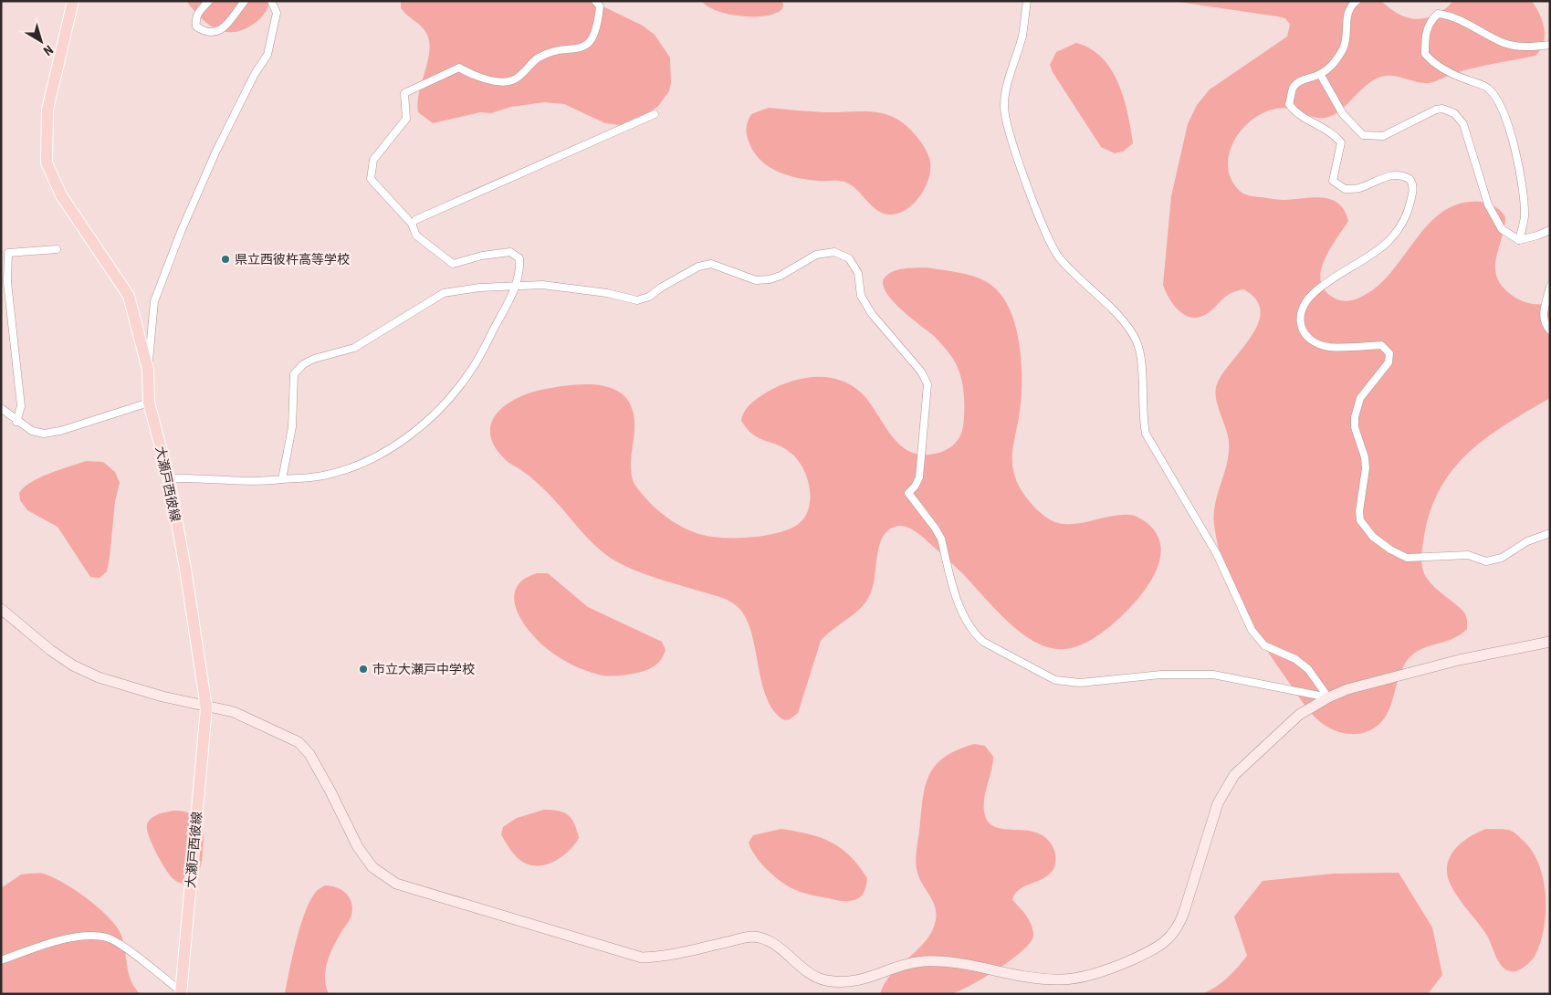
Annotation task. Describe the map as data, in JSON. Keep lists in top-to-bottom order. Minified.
{"streets":{"main road":["大瀬戸西彼線"]},"places":["県立西彼杵高等学校","市立大瀬戸中学校"],"north":"bottom right"}
